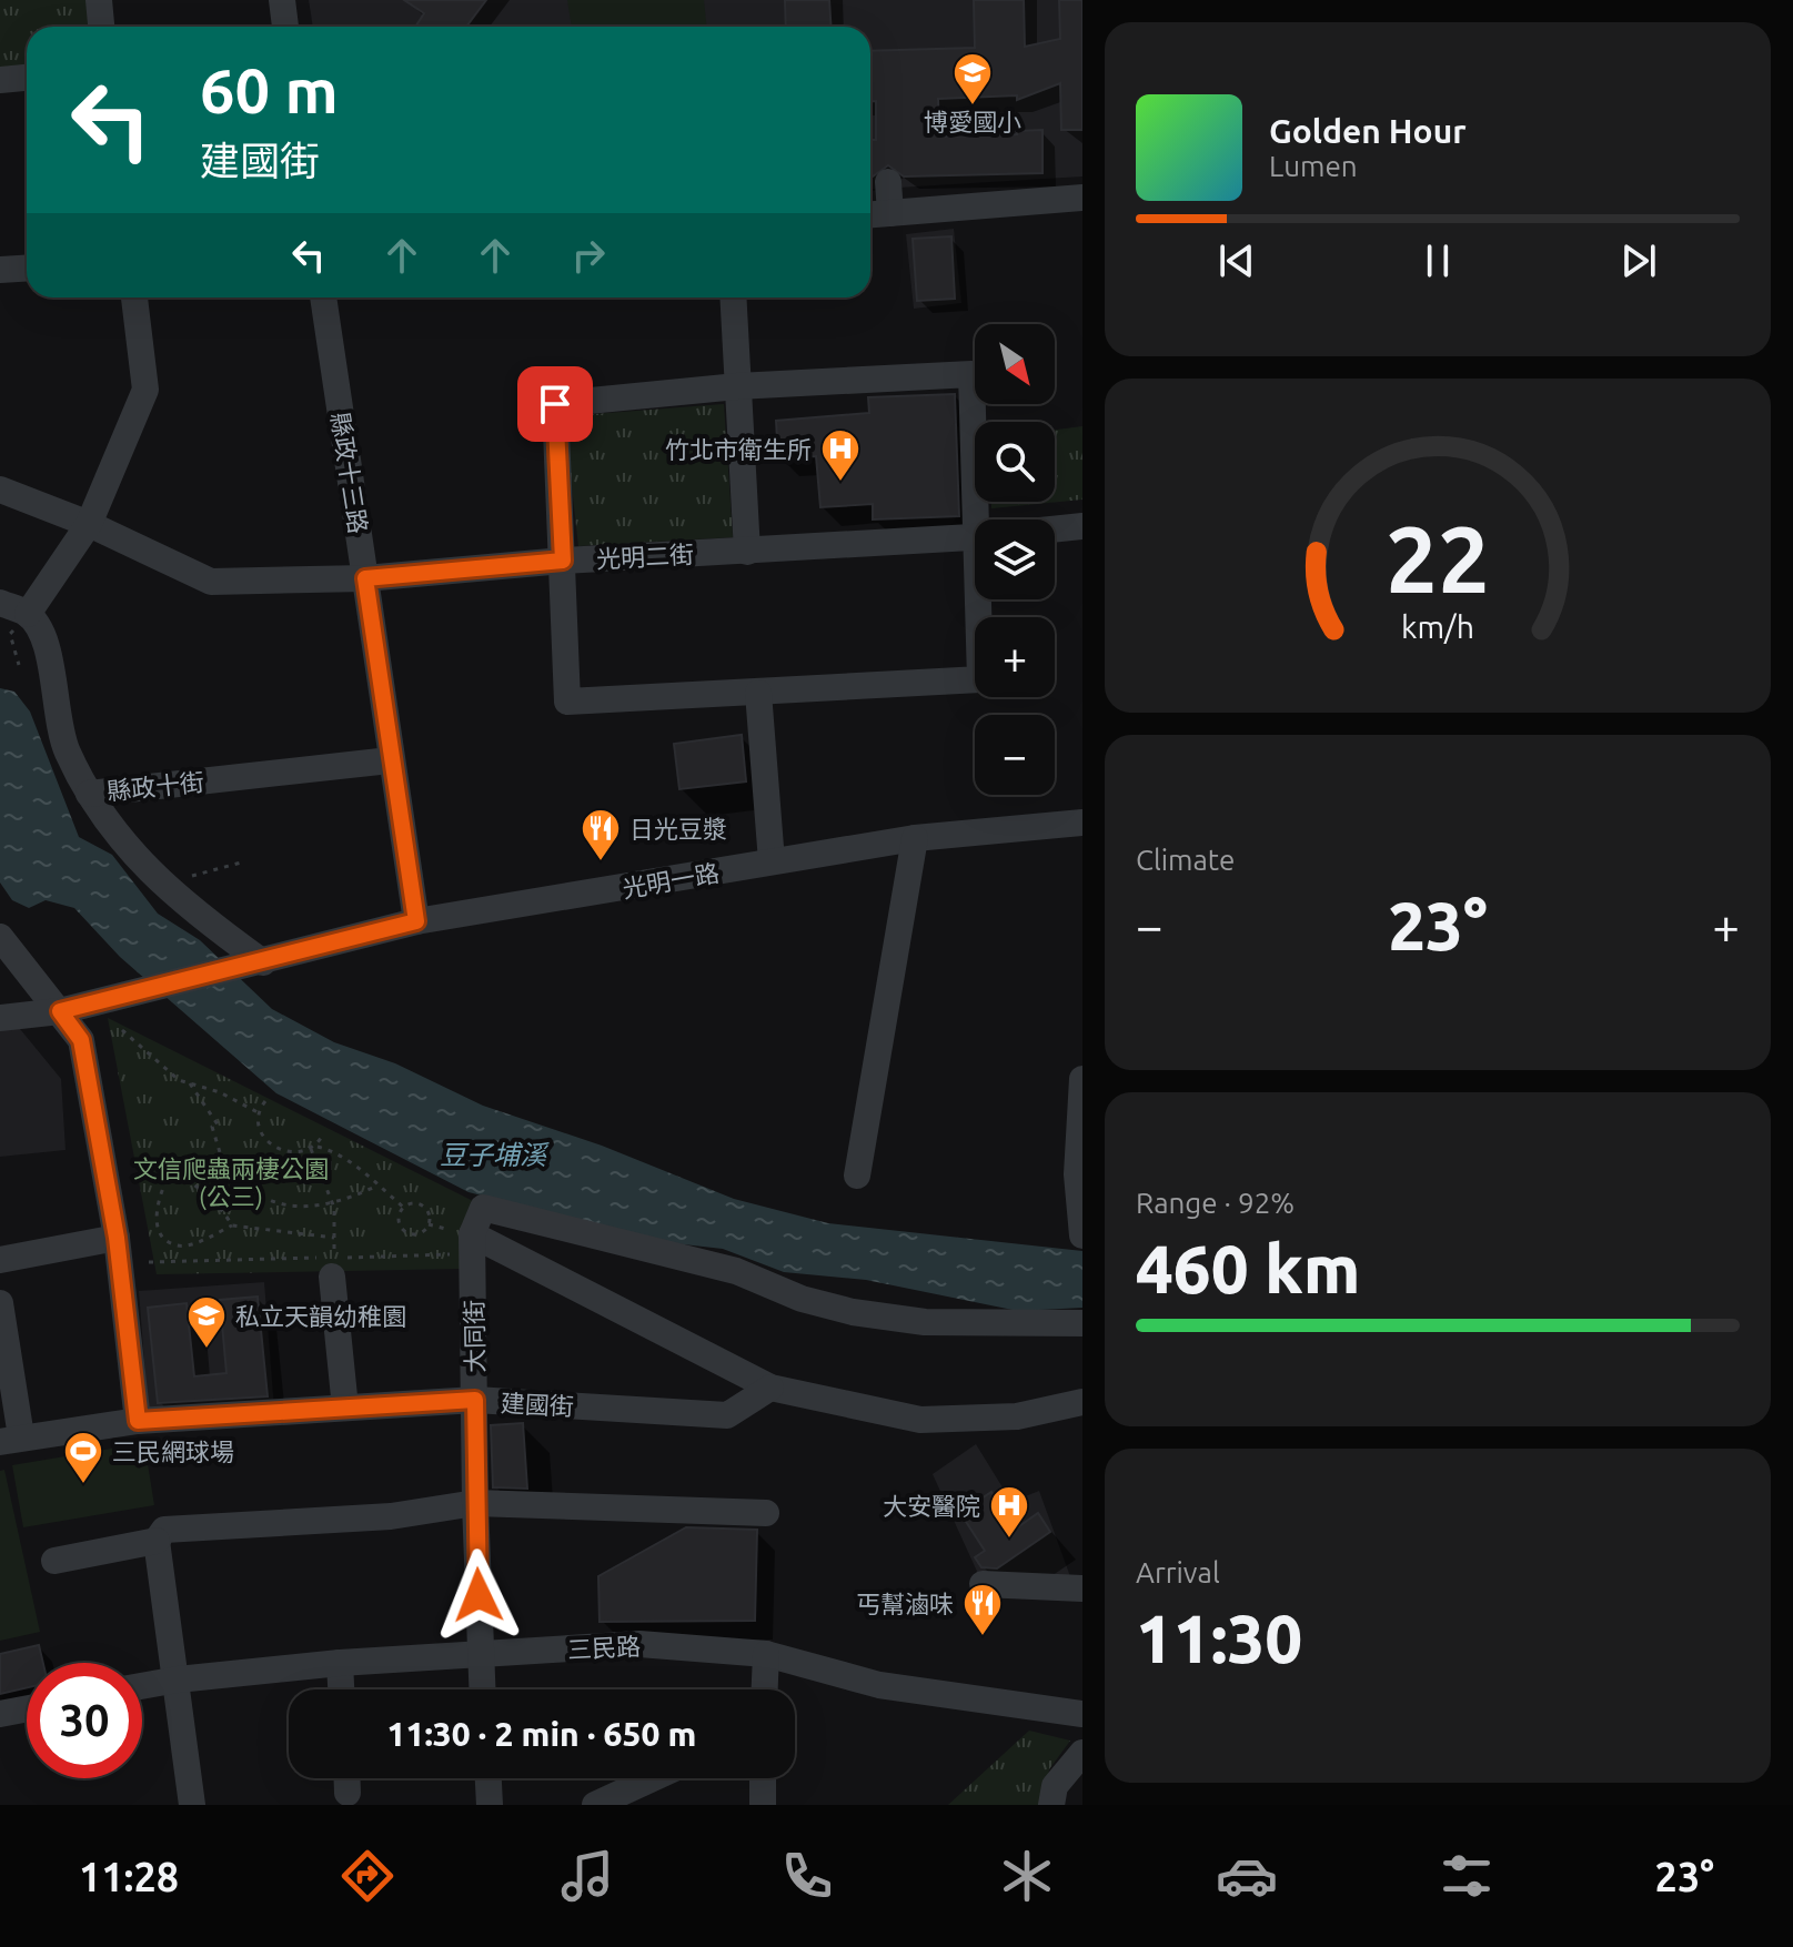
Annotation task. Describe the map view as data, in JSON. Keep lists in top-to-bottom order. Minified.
{"streets":{"street":["縣政十三路","光明二街","縣政十街","光明一路","大同街","建國街","三民路"]},"crossings":[["縣政十三路","光明二街"],["縣政十三路","縣政十街"],["縣政十三路","光明一路"],["大同街","建國街"],["大同街","三民路"]],"water":["豆子埔溪"],"parks":["文信爬蟲兩棲公園 (公三)"],"places":{"school or university":["博愛國小","私立天韻幼稚園"],"hospital":["竹北市衛生所","大安醫院"],"restaurant":["日光豆漿","丐幫滷味"],"sports":["三民網球場"]},"north":"bottom right","page":{"turn":["60 m","建國街"],"song":["Golden Hour","Lumen"],"map_buttons":["+","−"],"tile":["Climate",["Range · 92%","460 km"],["Arrival","11:30"]],"heat":["−","23°","+"],"limit":"30","trip":"11:30 · 2 min · 650 m","tabs":["11:28","23°"],"gauge":["22","km/h"]}}
